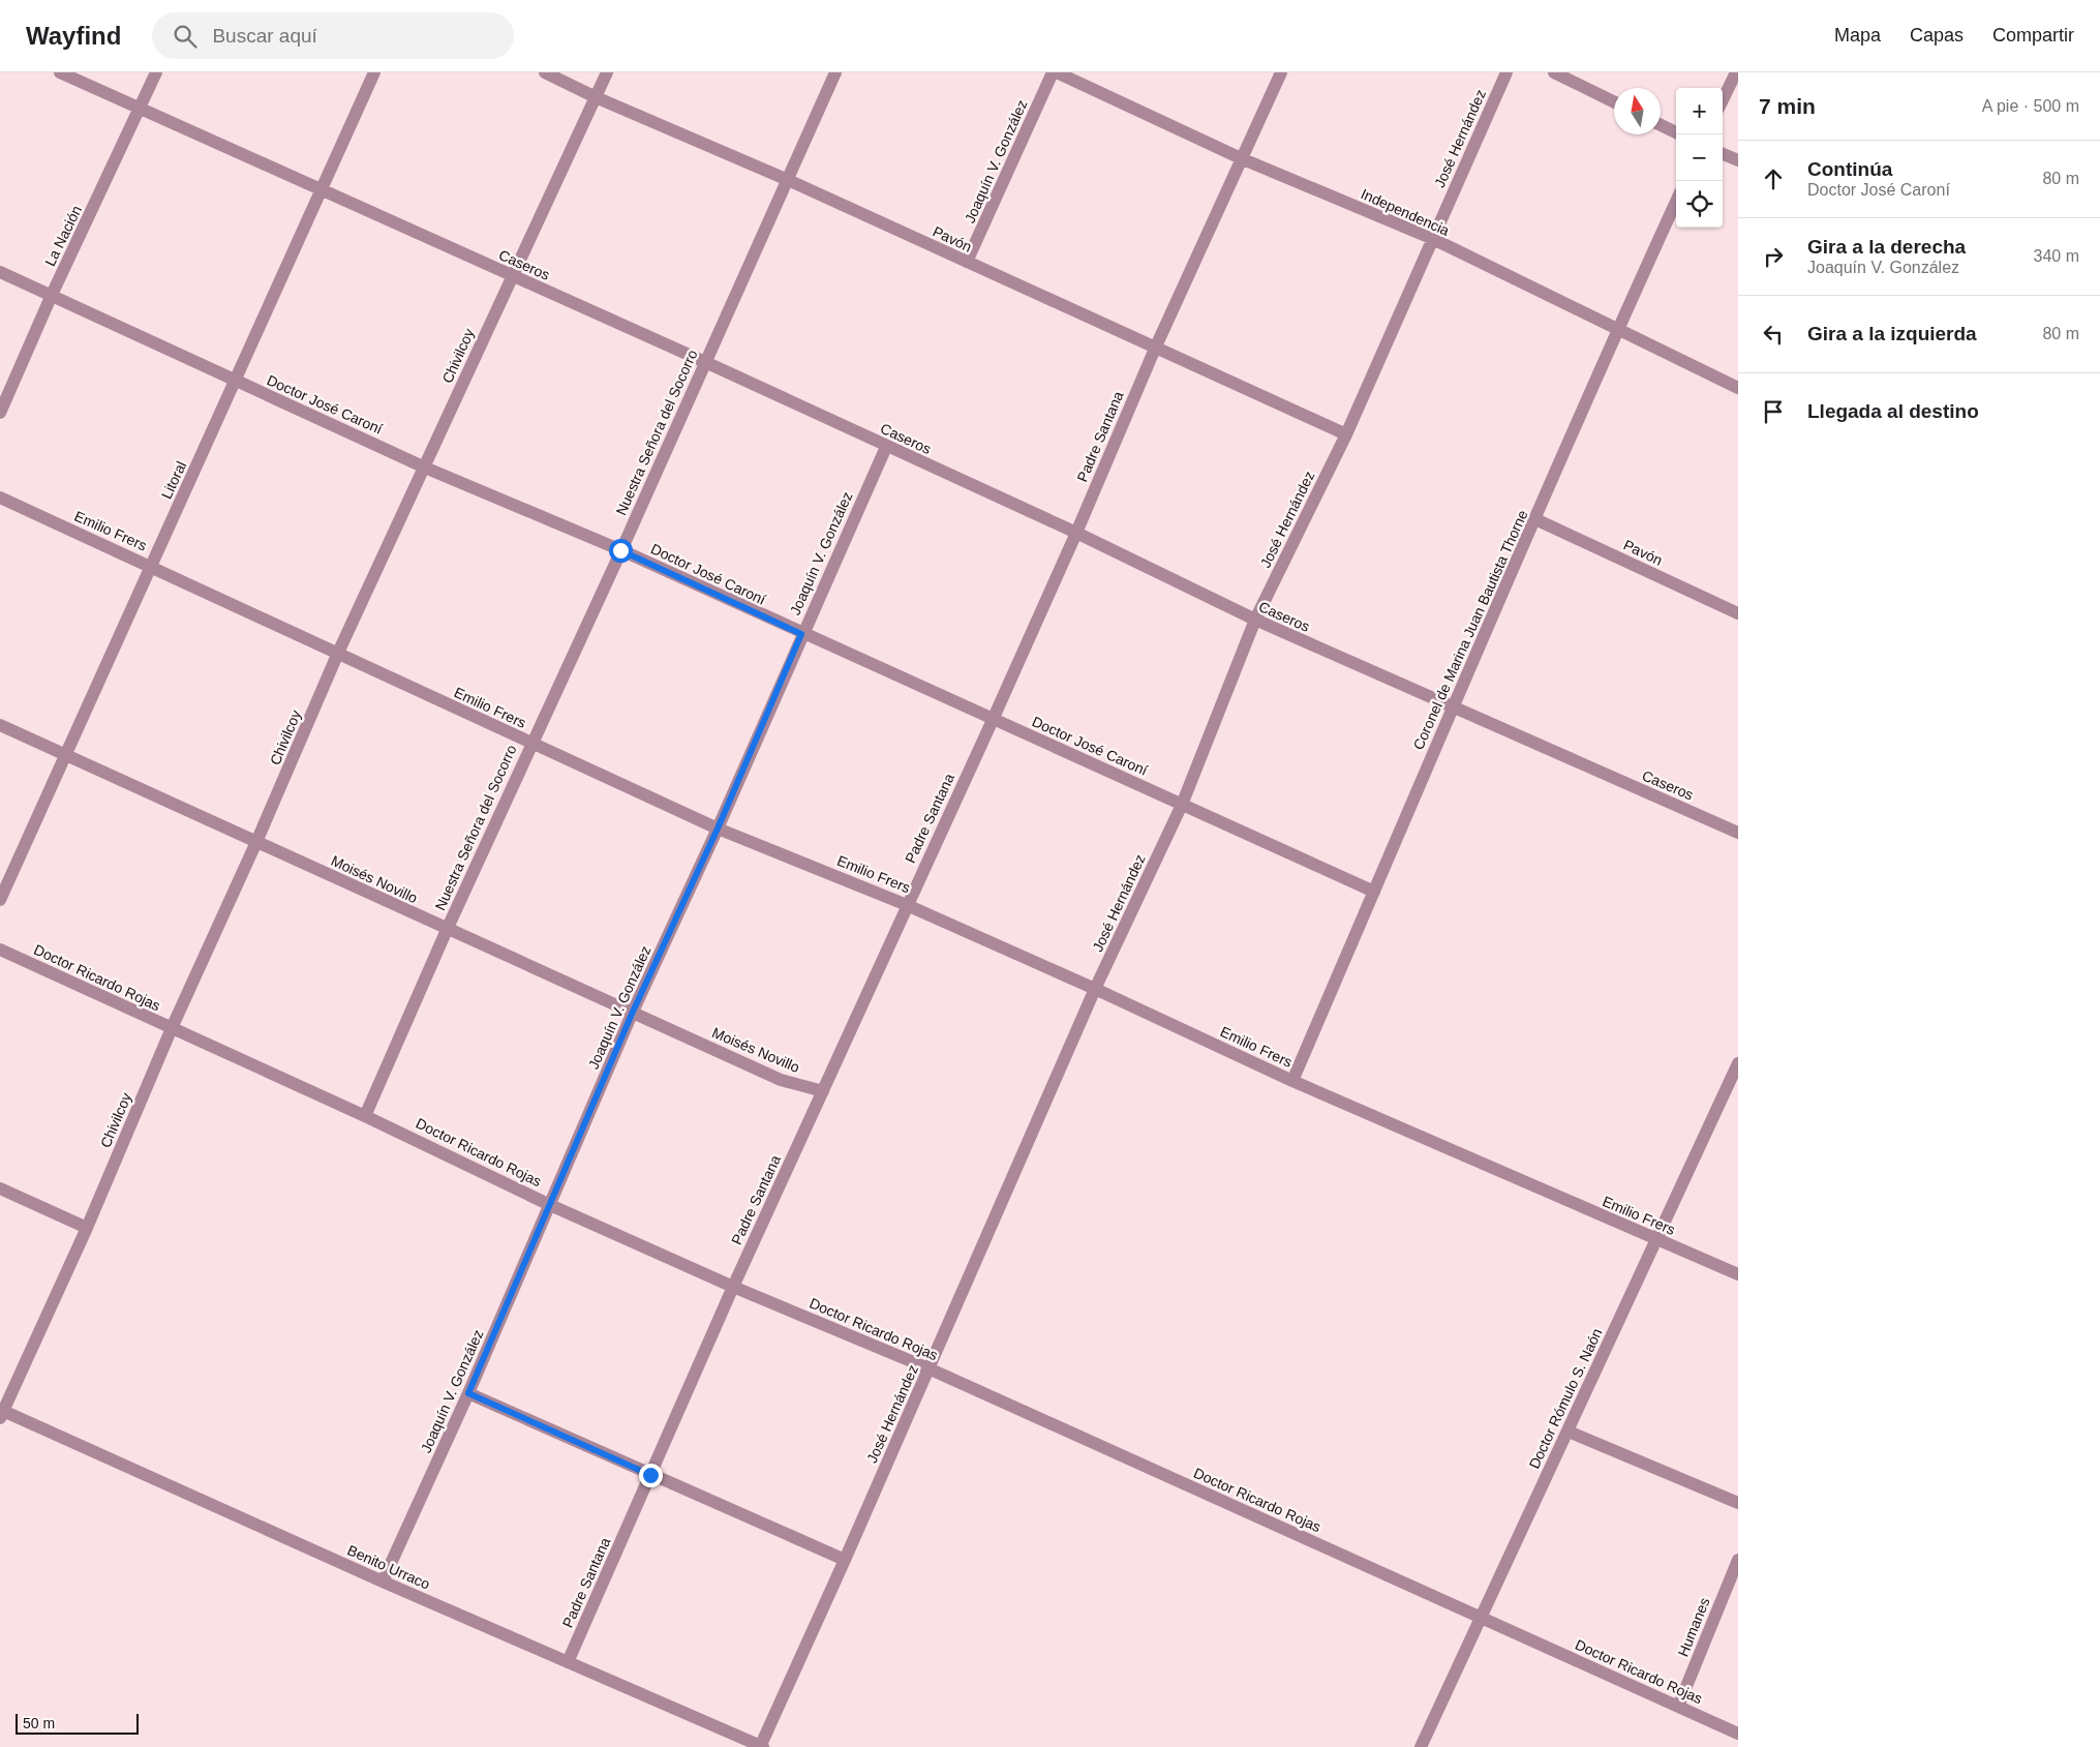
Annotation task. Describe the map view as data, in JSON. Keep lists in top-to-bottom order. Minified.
{"streets":{"street":["José Hernández","Joaquín V. González","Independencia","La Nación","Pavón","Caseros","Chivilcoy","Doctor José Caroní","Nuestra Señora del Socorro","Padre Santana","Litoral","Emilio Frers","Coronel de Marina Juan Bautista Thorne","Moisés Novillo","Doctor Ricardo Rojas","Doctor Rómulo S. Naón","Benito Urraco","Humanes"]},"crossings":[["José Hernández","Independencia"],["José Hernández","Pavón"],["José Hernández","Caseros"],["José Hernández","Doctor José Caroní"],["José Hernández","Emilio Frers"],["José Hernández","Doctor Ricardo Rojas"],["José Hernández","Benito Urraco"],["Joaquín V. González","Pavón"],["Joaquín V. González","Caseros"],["Joaquín V. González","Doctor José Caroní"],["Joaquín V. González","Emilio Frers"],["Joaquín V. González","Moisés Novillo"],["Joaquín V. González","Doctor Ricardo Rojas"],["Joaquín V. González","Benito Urraco"],["Independencia","Padre Santana"],["Independencia","Coronel de Marina Juan Bautista Thorne"],["La Nación","Caseros"],["La Nación","Doctor José Caroní"],["Pavón","Chivilcoy"],["Pavón","Nuestra Señora del Socorro"],["Pavón","Padre Santana"],["Pavón","Coronel de Marina Juan Bautista Thorne"],["Caseros","Chivilcoy"],["Caseros","Nuestra Señora del Socorro"],["Caseros","Padre Santana"],["Caseros","Litoral"],["Caseros","Coronel de Marina Juan Bautista Thorne"],["Chivilcoy","Doctor José Caroní"],["Chivilcoy","Emilio Frers"],["Chivilcoy","Moisés Novillo"],["Chivilcoy","Doctor Ricardo Rojas"],["Chivilcoy","Benito Urraco"],["Doctor José Caroní","Nuestra Señora del Socorro"],["Doctor José Caroní","Padre Santana"],["Doctor José Caroní","Litoral"],["Doctor José Caroní","Coronel de Marina Juan Bautista Thorne"],["Nuestra Señora del Socorro","Emilio Frers"],["Nuestra Señora del Socorro","Moisés Novillo"],["Nuestra Señora del Socorro","Doctor Ricardo Rojas"],["Padre Santana","Emilio Frers"],["Padre Santana","Moisés Novillo"],["Padre Santana","Doctor Ricardo Rojas"],["Padre Santana","Benito Urraco"],["Litoral","Emilio Frers"],["Litoral","Moisés Novillo"],["Emilio Frers","Coronel de Marina Juan Bautista Thorne"],["Emilio Frers","Doctor Rómulo S. Naón"],["Doctor Ricardo Rojas","Doctor Rómulo S. Naón"],["Doctor Ricardo Rojas","Humanes"]],"scale_bar":"50 m","north":"top","page":{"header":"Wayfind","search":"Buscar aquí","nav":["Mapa","Capas","Compartir"],"heading":["7 min","A pie · 500 m"],"map_buttons":["+","−"],"list":[["Continúa","Doctor José Caroní","80 m"],["Gira a la derecha","Joaquín V. González","340 m"],["Gira a la izquierda","80 m"],"Llegada al destino"],"scale":"50 m"}}
